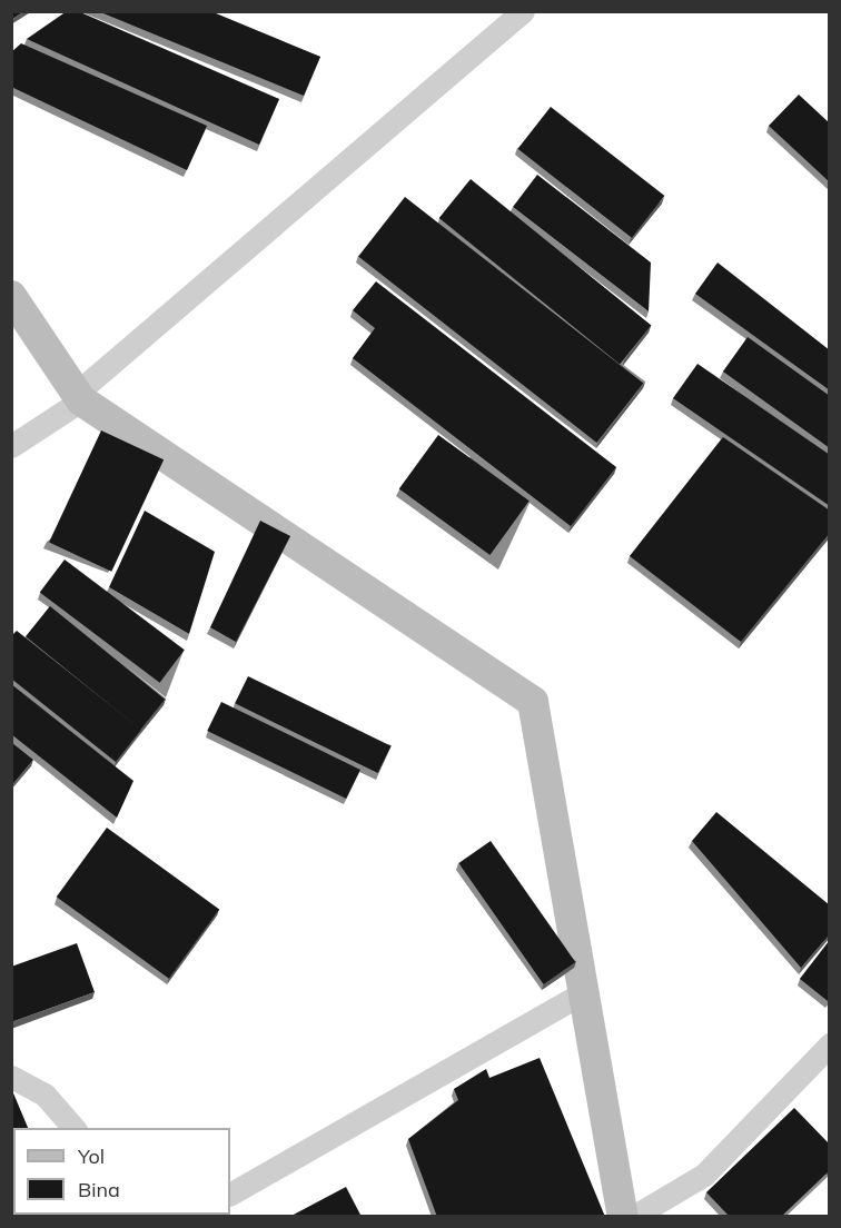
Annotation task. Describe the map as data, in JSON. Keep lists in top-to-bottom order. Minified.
{"legend":["Yol","Bina"]}
